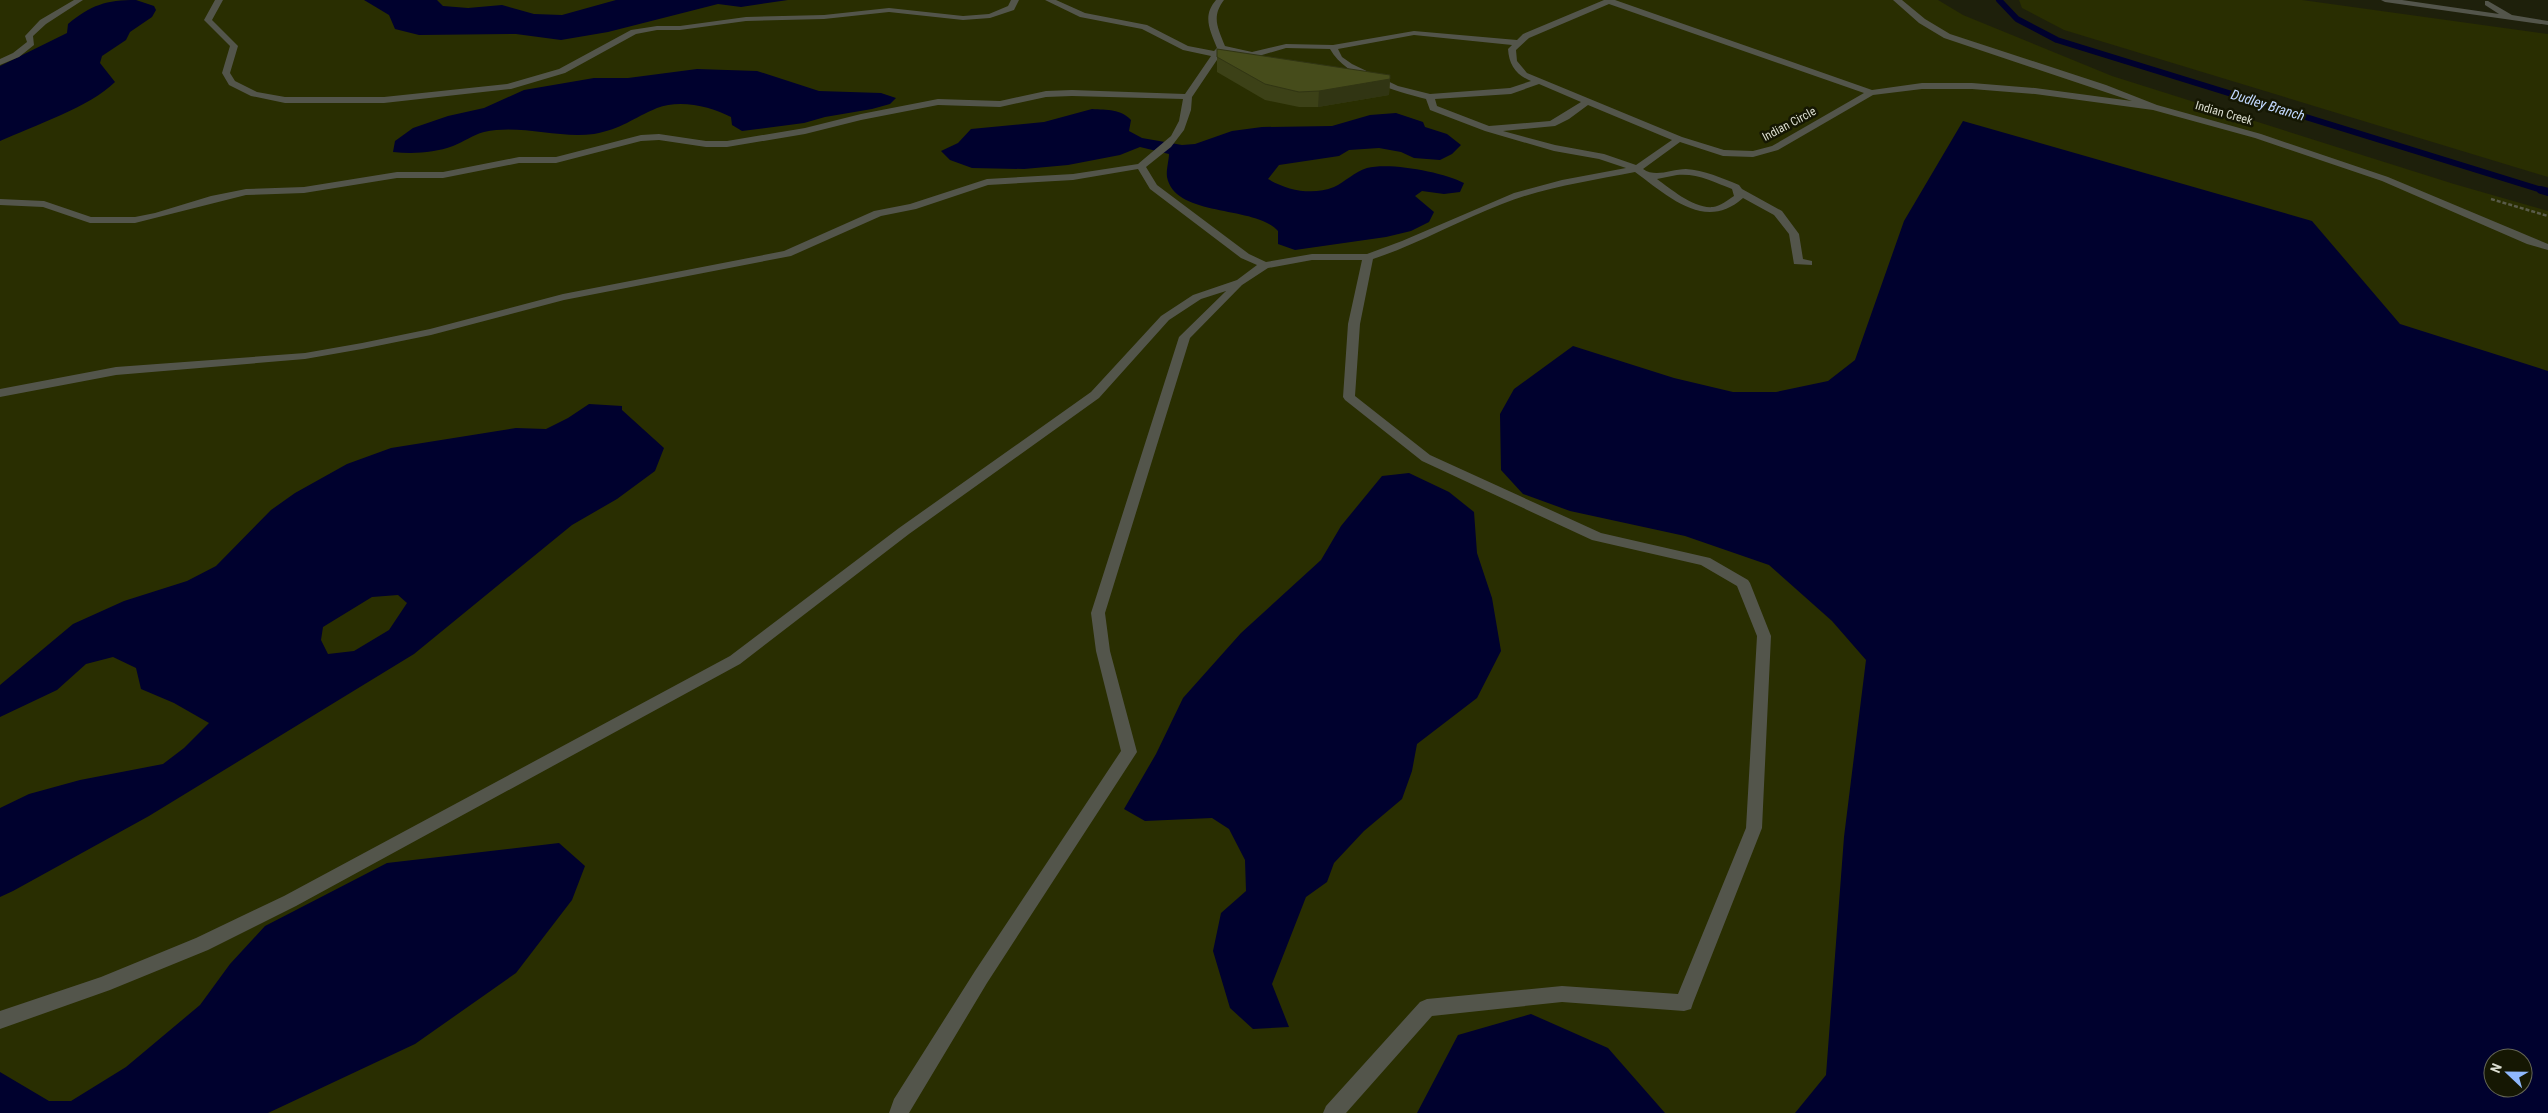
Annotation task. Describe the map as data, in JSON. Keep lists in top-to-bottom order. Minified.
{"streets":{"lane":["Indian Creek","Indian Circle"]},"crossings":[["Indian Creek","Indian Circle"]],"water":["Dudley Branch"],"north":"left"}
